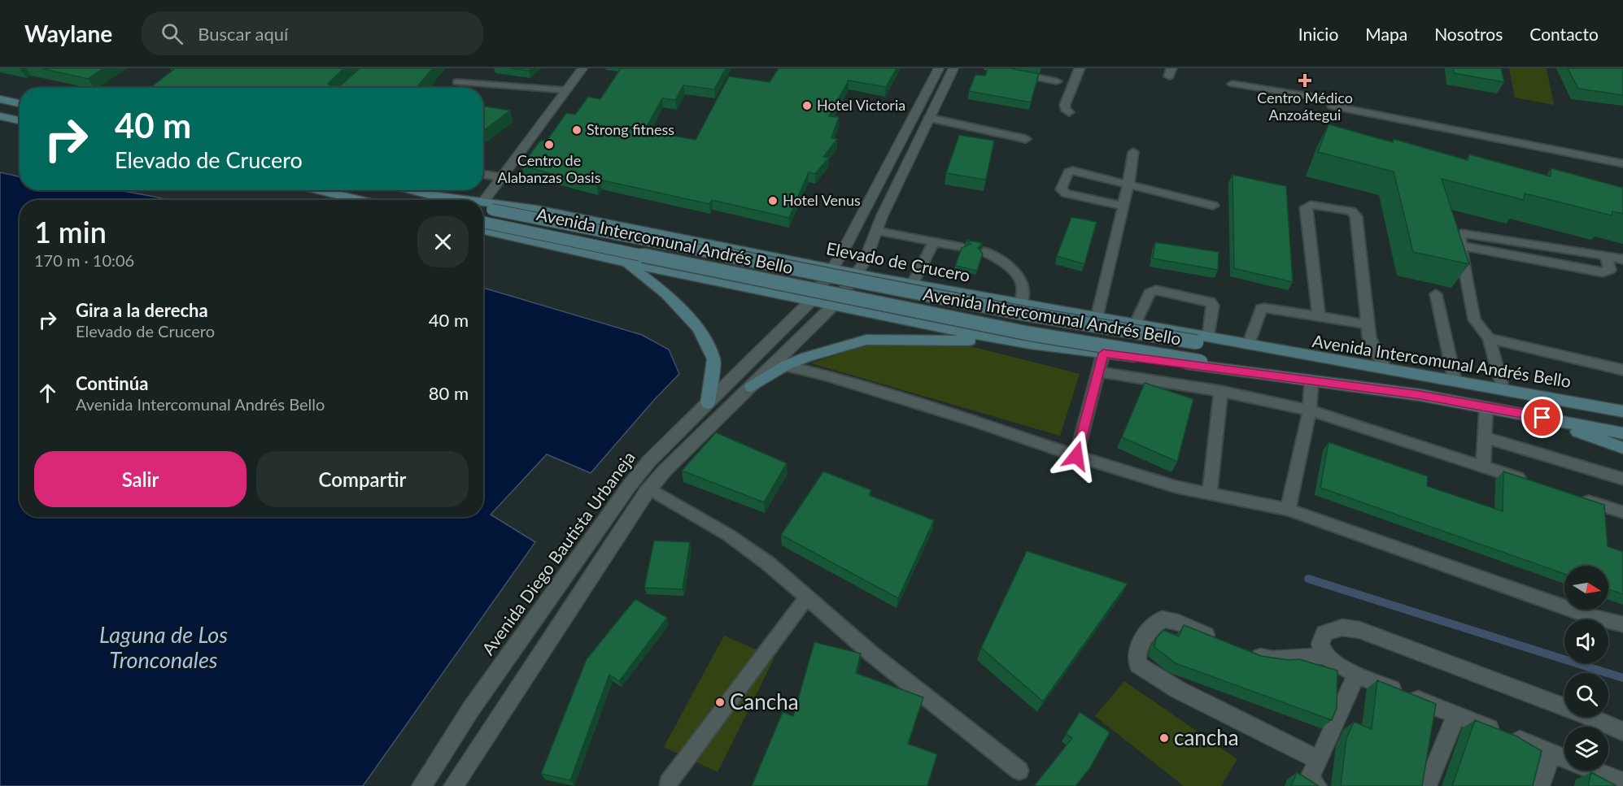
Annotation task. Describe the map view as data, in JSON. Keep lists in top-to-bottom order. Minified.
{"streets":{"main road":["Avenida Intercomunal Andrés Bello","Elevado de Crucero"],"street":["Avenida Diego Bautista Urbaneja"]},"crossings":[["Avenida Intercomunal Andrés Bello","Elevado de Crucero"],["Elevado de Crucero","Avenida Diego Bautista Urbaneja"]],"water":["Laguna de Los Tronconales"],"places":{"health":["Centro Médico Anzoátegui"],"other":["Hotel Victoria","Strong fitness","Centro de Alabanzas Oasis","Hotel Venus","Cancha","cancha"]},"north":"right","page":{"header":"Waylane","search":"Buscar aquí","nav":["Inicio","Mapa","Nosotros","Contacto"],"turn":["40 m","Elevado de Crucero"],"heading":["1 min","170 m · 10:06"],"list":[{"name":"Gira a la derecha","note":"Elevado de Crucero","value":"40 m"},{"name":"Continúa","note":"Avenida Intercomunal Andrés Bello","value":"80 m"}],"buttons":["Salir","Compartir"]}}
